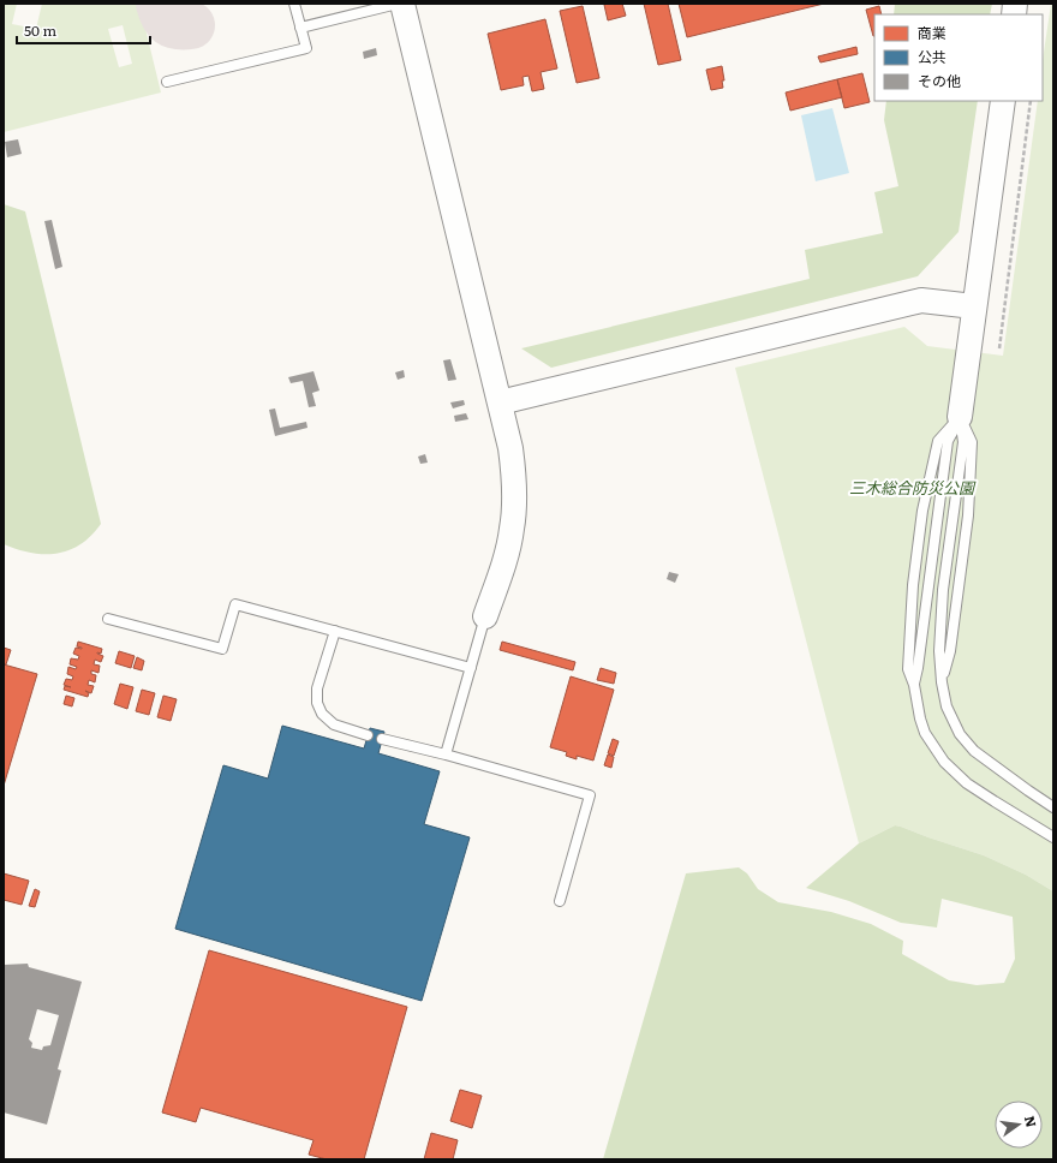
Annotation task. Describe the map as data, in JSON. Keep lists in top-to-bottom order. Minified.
{"parks":["三木総合防災公園"],"legend":["商業","公共","その他"],"scale_bar":"50 m","north":"right"}
